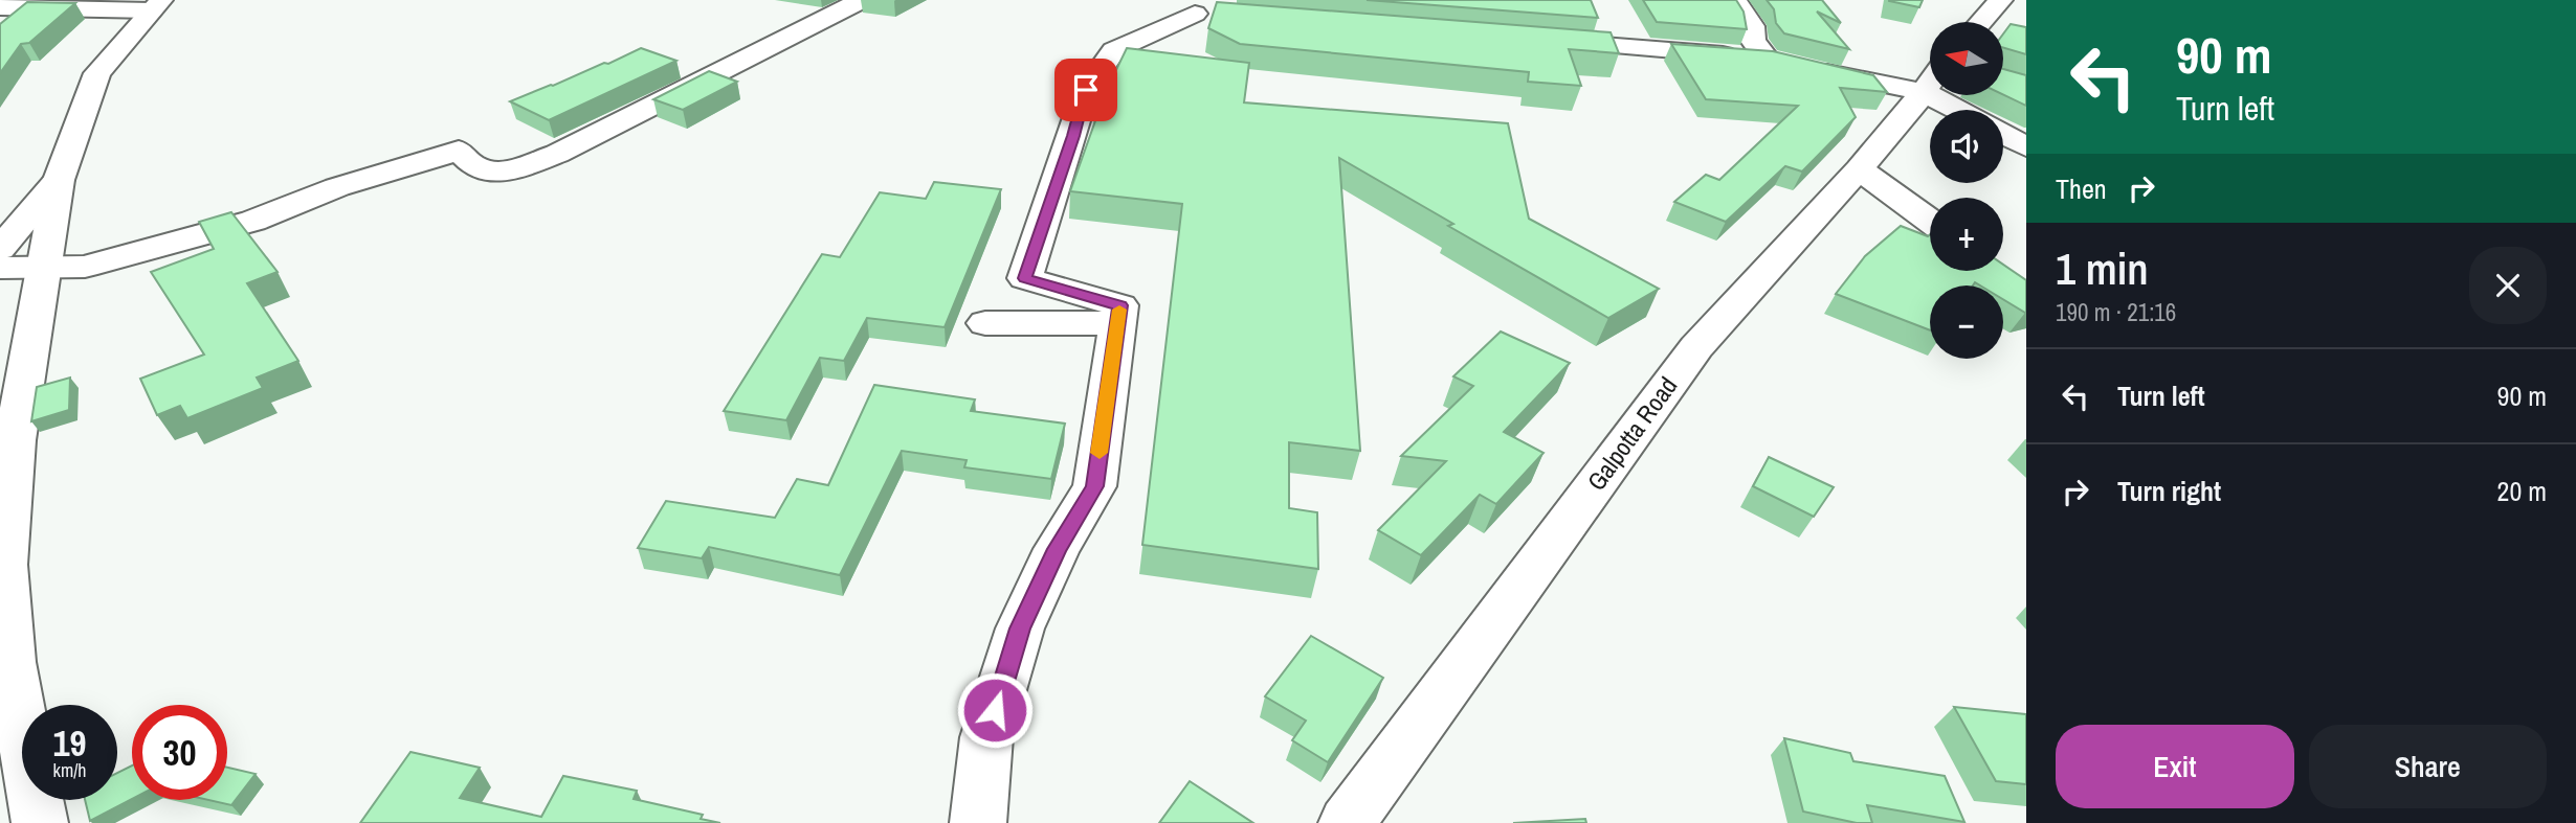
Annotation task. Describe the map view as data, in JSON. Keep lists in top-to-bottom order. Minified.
{"streets":{"street":["Galpotta Road"]},"north":"left","page":{"turn":["90 m","Turn left"],"map_buttons":["+","−"],"then":"Then","heading":["1 min","190 m · 21:16"],"list":[{"name":"Turn left","value":"90 m"},{"name":"Turn right","value":"20 m"}],"speed":"19 km/h","limit":"30","buttons":["Exit","Share"]}}
